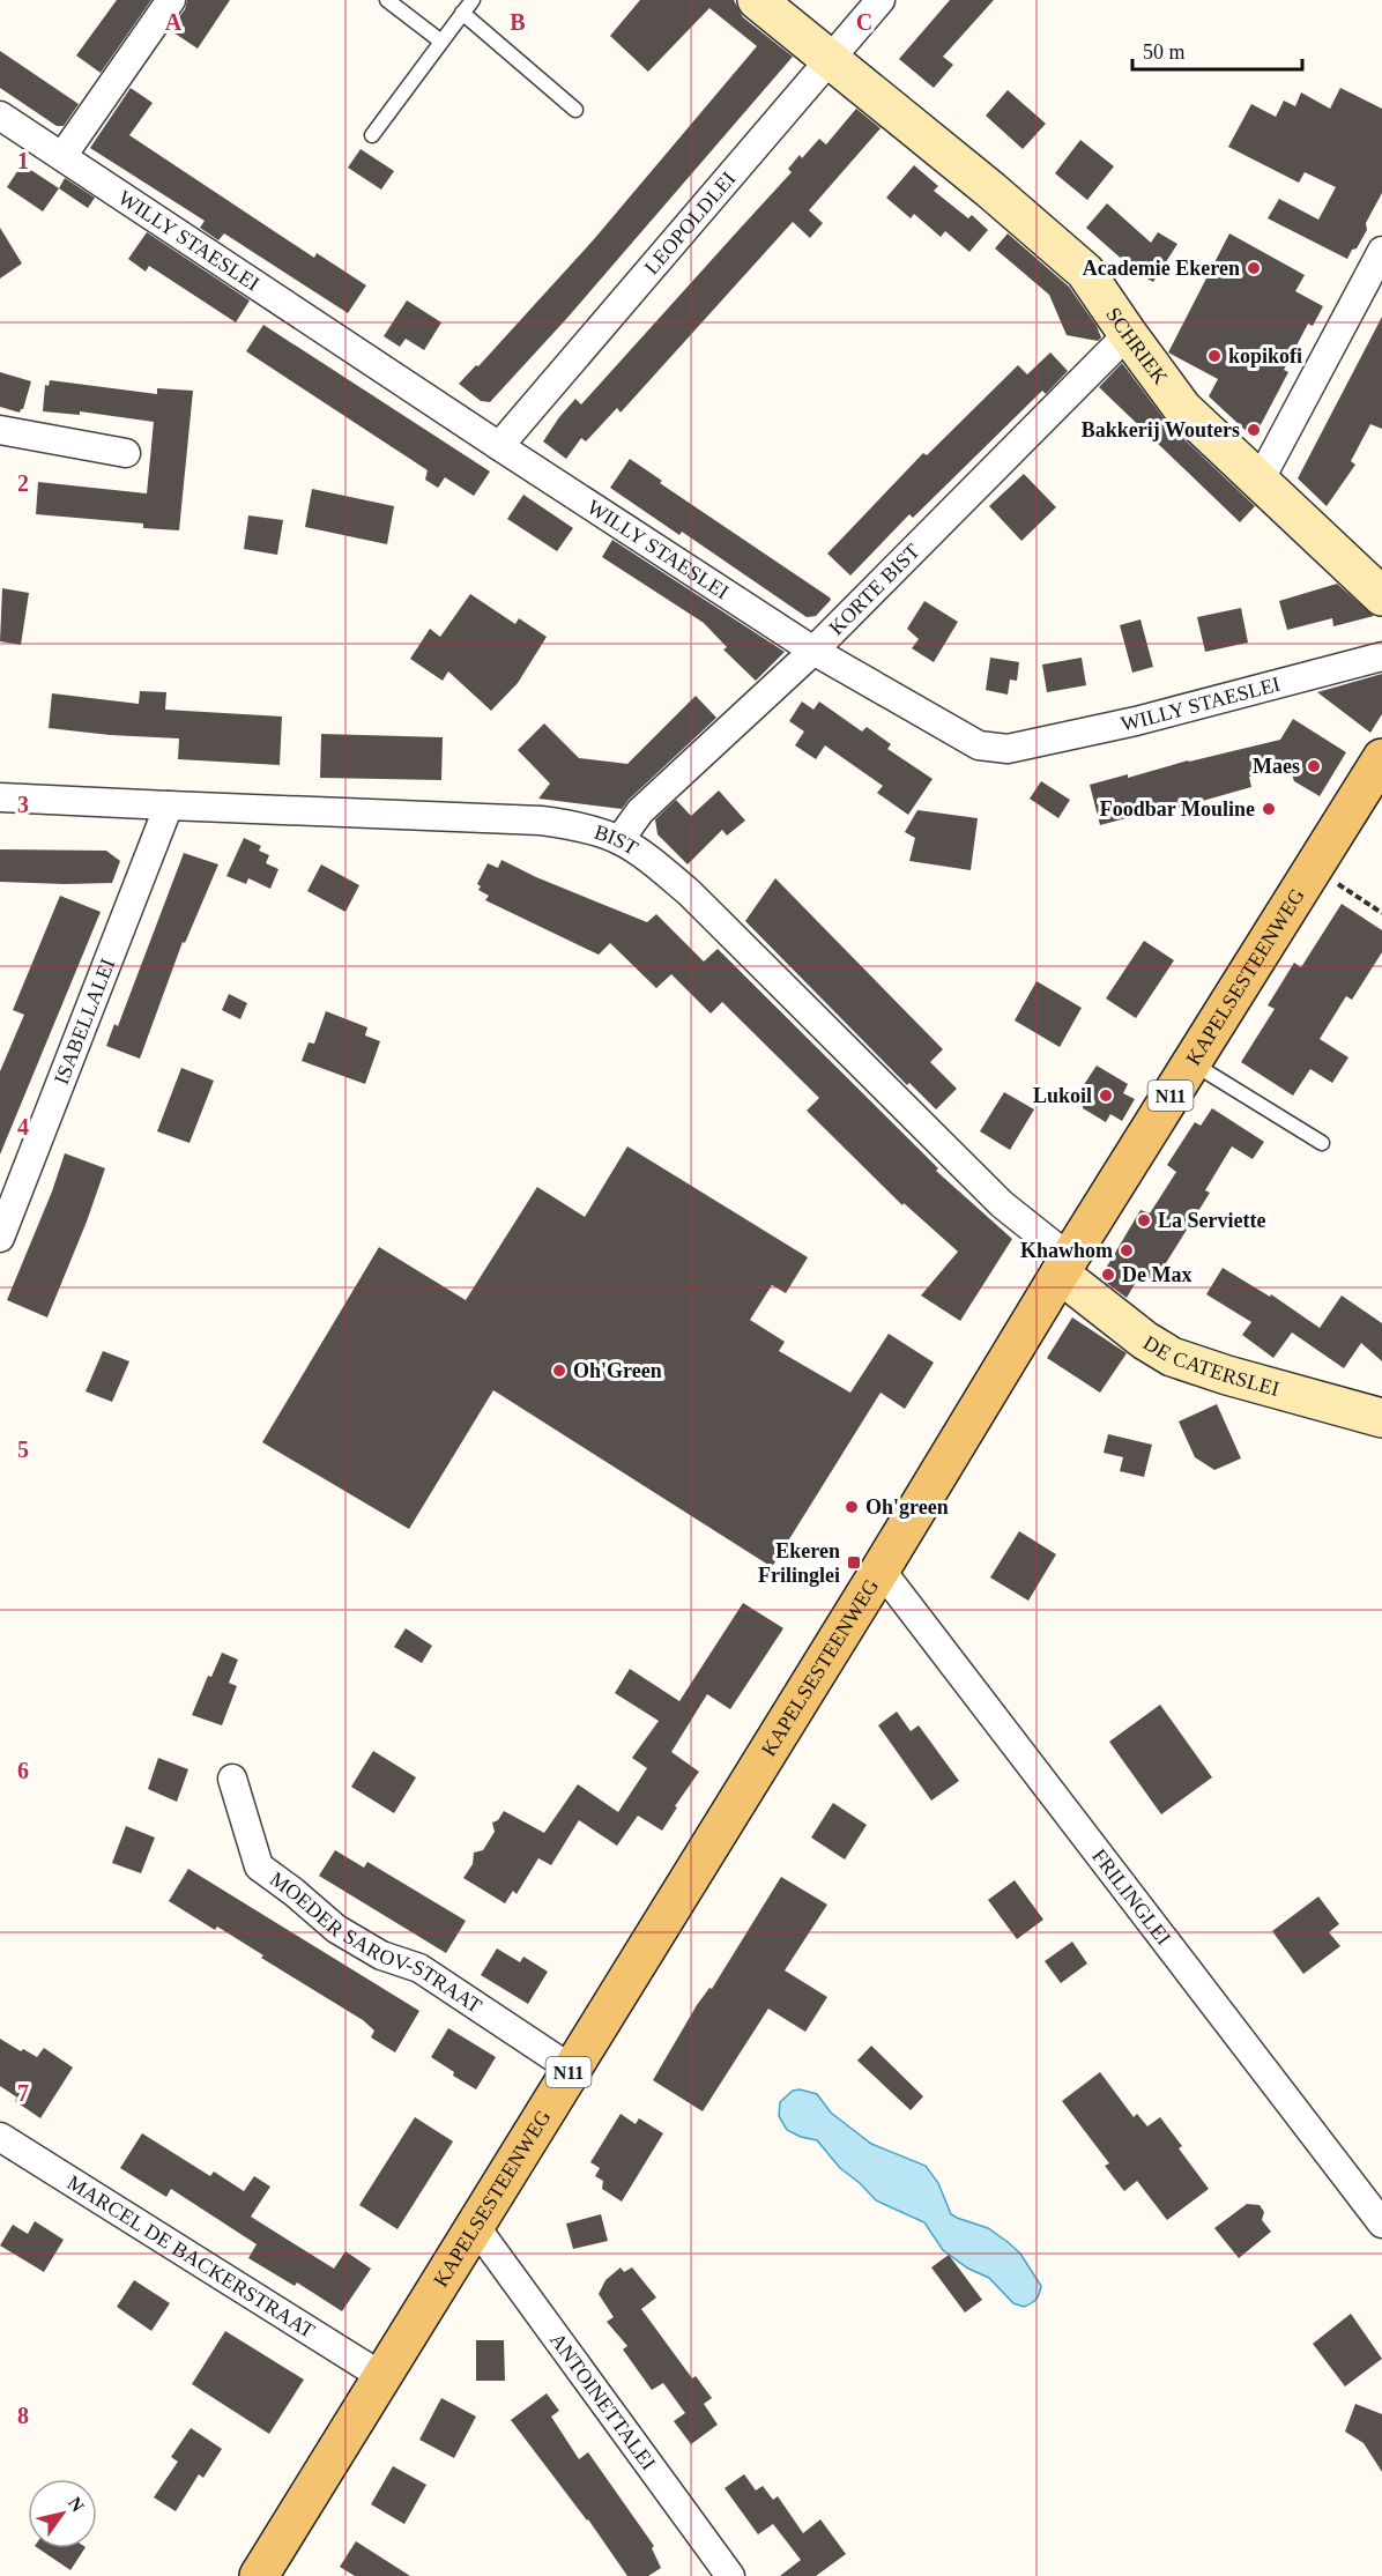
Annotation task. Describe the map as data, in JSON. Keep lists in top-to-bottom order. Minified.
{"streets":{"main road":["KAPELSESTEENWEG","N11"],"street":["LEOPOLDLEI","WILLY STAESLEI","SCHRIEK","KORTE BIST","BIST","ISABELLALEI","DE CATERSLEI","FRILINGLEI","MOEDER SAROV-STRAAT","MARCEL DE BACKERSTRAAT","ANTOINETTALEI"]},"crossings":[["LEOPOLDLEI","WILLY STAESLEI"],["LEOPOLDLEI","SCHRIEK"],["WILLY STAESLEI","KORTE BIST"],["SCHRIEK","KORTE BIST"],["KORTE BIST","BIST"],["BIST","KAPELSESTEENWEG"],["BIST","ISABELLALEI"],["BIST","DE CATERSLEI"],["KAPELSESTEENWEG","DE CATERSLEI"],["KAPELSESTEENWEG","FRILINGLEI"],["KAPELSESTEENWEG","MOEDER SAROV-STRAAT"],["KAPELSESTEENWEG","MARCEL DE BACKERSTRAAT"],["KAPELSESTEENWEG","ANTOINETTALEI"]],"places":{"other":["Academie Ekeren","kopikofi","Bakkerij Wouters","Maes","Foodbar Mouline","Lukoil","La Serviette","Khawhom","De Max","Oh'Green","Oh'green"],"transit":["Ekeren Frilinglei"]},"scale_bar":"50 m","north":"top right","grid":{"columns":["A","B","C"],"rows":["1","2","3","4","5","6","7","8"]}}
